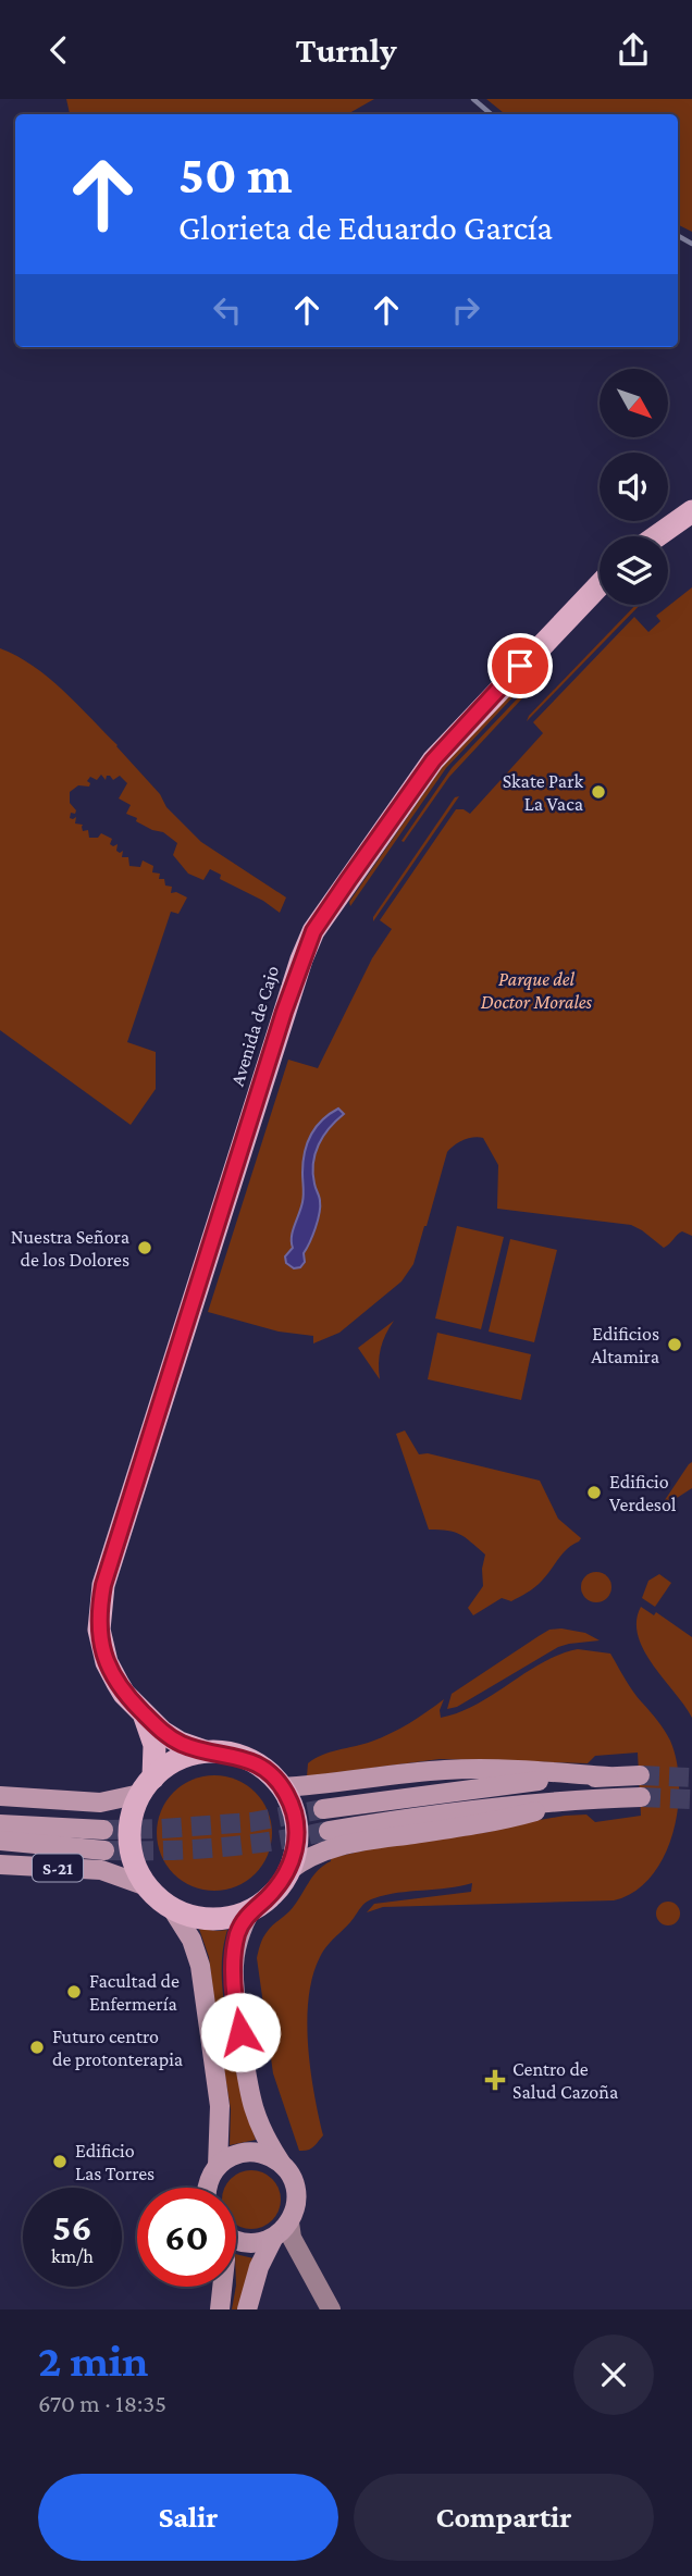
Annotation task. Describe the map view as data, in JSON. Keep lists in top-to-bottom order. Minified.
{"streets":{"highway":["Avenida de Cajo"],"main road":["S-21"]},"crossings":[["Avenida de Cajo","S-21"]],"parks":["Parque del Doctor Morales"],"places":{"other":["Skate Park La Vaca","Nuestra Señora de los Dolores","Edificios Altamira","Edificio Verdesol","Facultad de Enfermería","Futuro centro de protonterapia","Edificio Las Torres"],"health":["Centro de Salud Cazoña"]},"north":"bottom right","page":{"header":"Turnly","turn":["50 m","Glorieta de Eduardo García"],"speed":"56 km/h","limit":"60","heading":["2 min","670 m · 18:35"],"buttons":["Salir","Compartir"]}}
